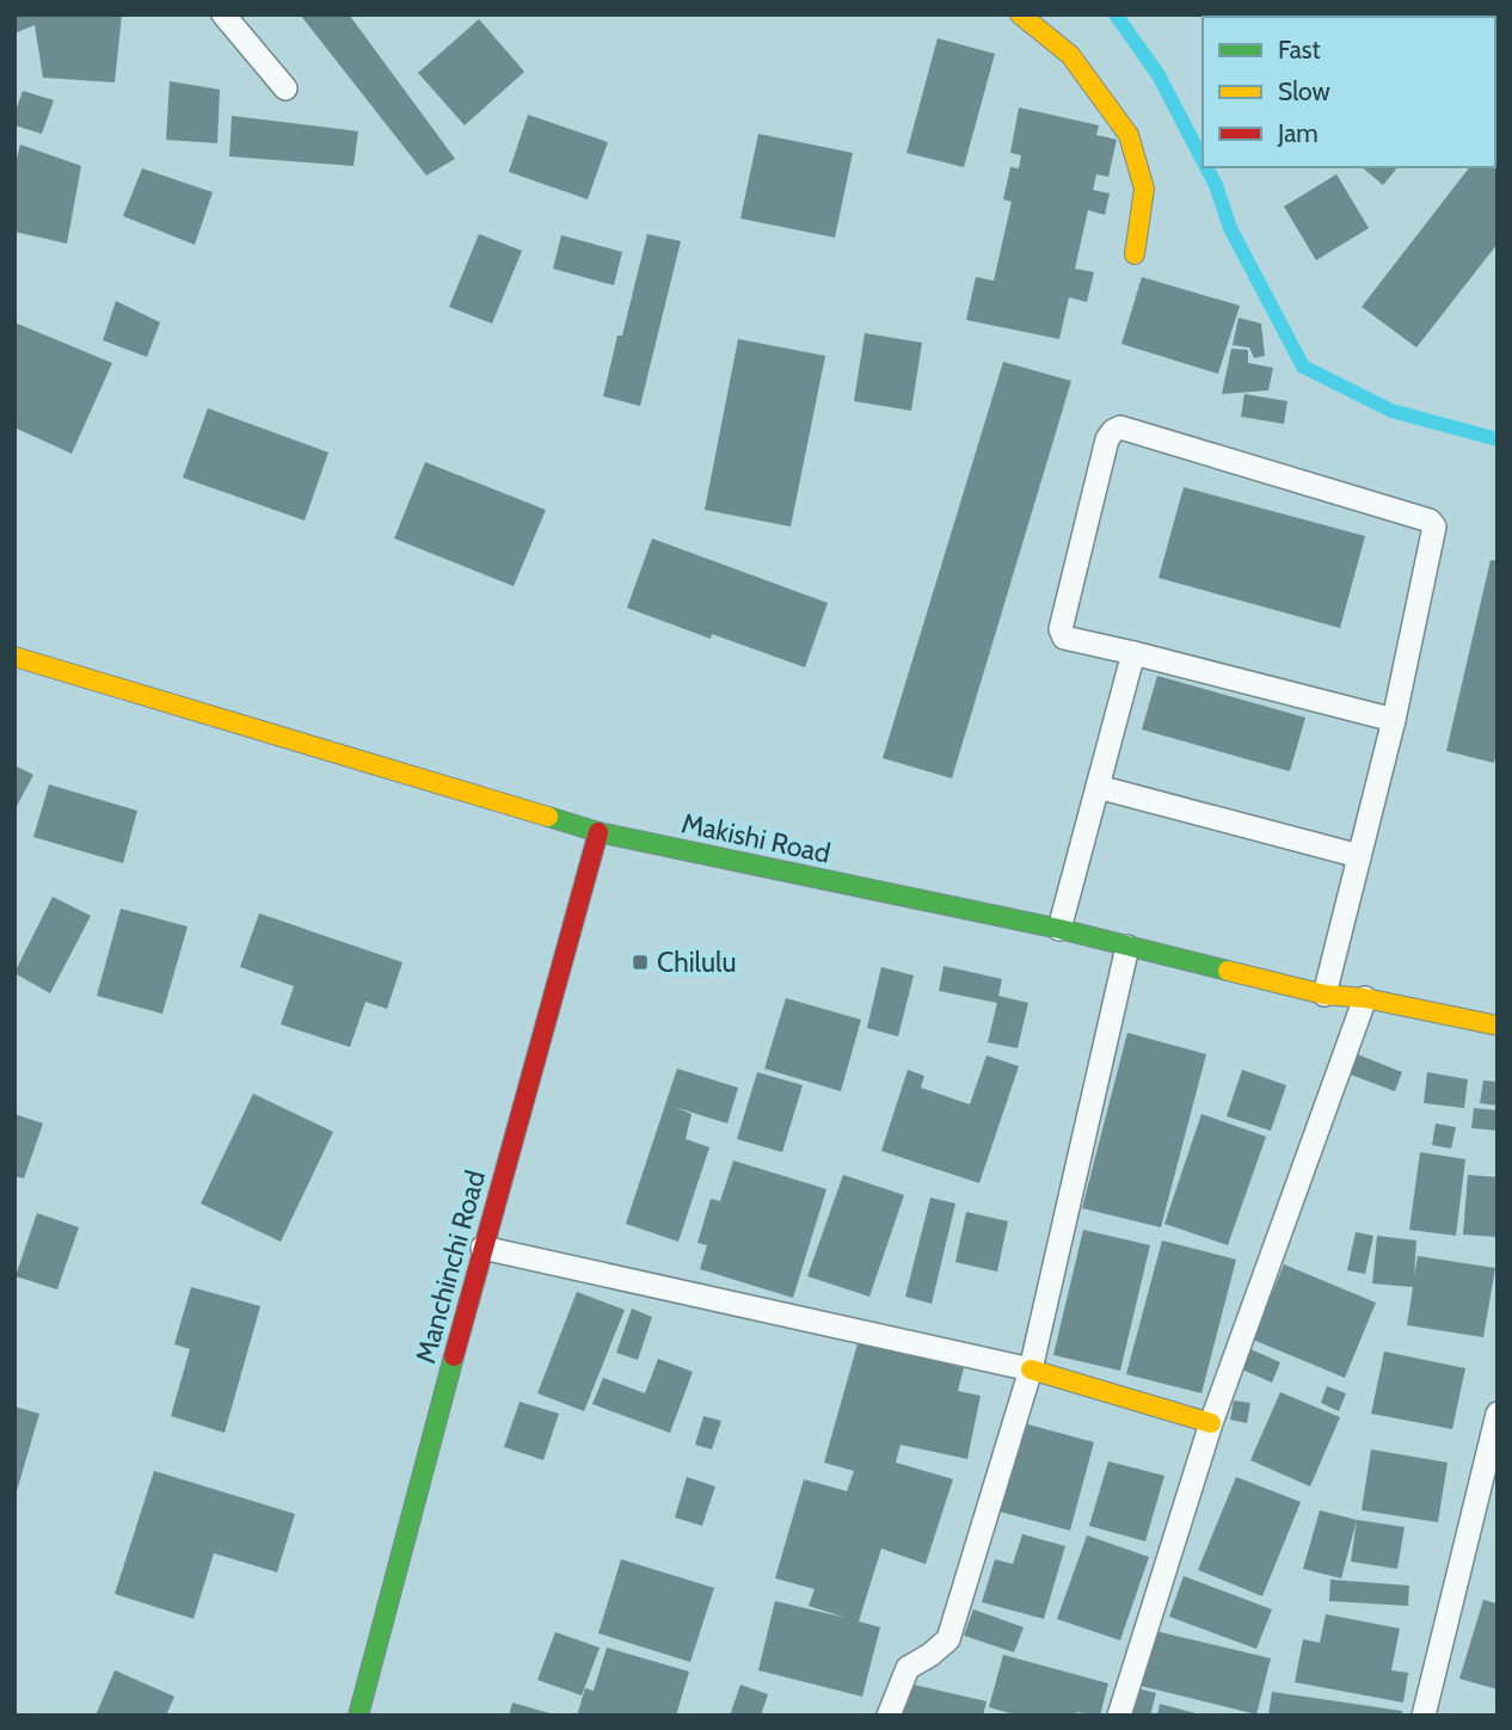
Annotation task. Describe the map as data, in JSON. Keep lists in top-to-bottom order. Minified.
{"streets":{"main road":["Makishi Road","Manchinchi Road"]},"crossings":[["Makishi Road","Manchinchi Road"]],"places":{"transit":["Chilulu"]},"legend":["Fast","Slow","Jam"]}
